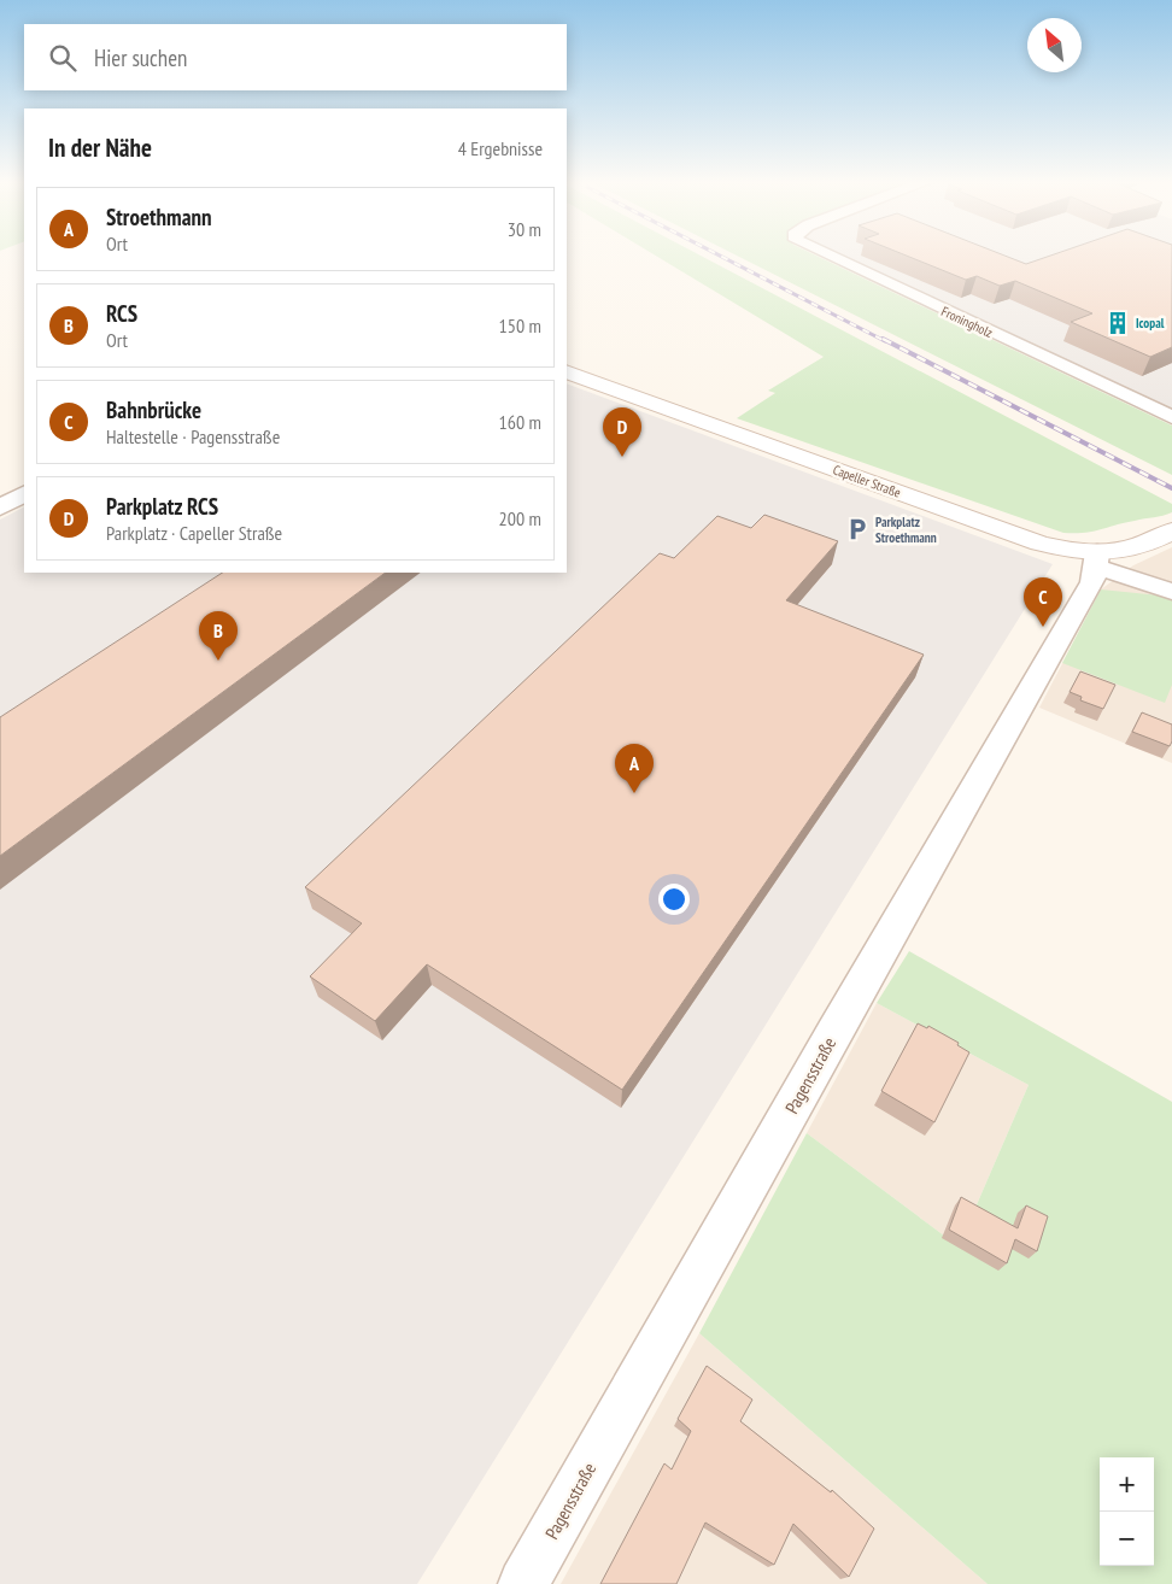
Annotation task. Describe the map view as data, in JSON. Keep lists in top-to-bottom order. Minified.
{"streets":{"street":["Froningholz","Capeller Straße","Pagensstraße"]},"crossings":[["Capeller Straße","Pagensstraße"]],"places":{"building":["Icopal"],"parking":["Parkplatz Stroethmann"]},"north":"top left","page":{"search":"Hier suchen","heading":["In der Nähe","4 Ergebnisse"],"list":[{"mark":"A","name":"Stroethmann","note":"Ort","value":"30 m"},{"mark":"B","name":"RCS","note":"Ort","value":"150 m"},{"mark":"C","name":"Bahnbrücke","note":"Haltestelle · Pagensstraße","value":"160 m"},{"mark":"D","name":"Parkplatz RCS","note":"Parkplatz · Capeller Straße","value":"200 m"}],"pins":["D","C","B","A"],"map_buttons":["+","−"]}}
